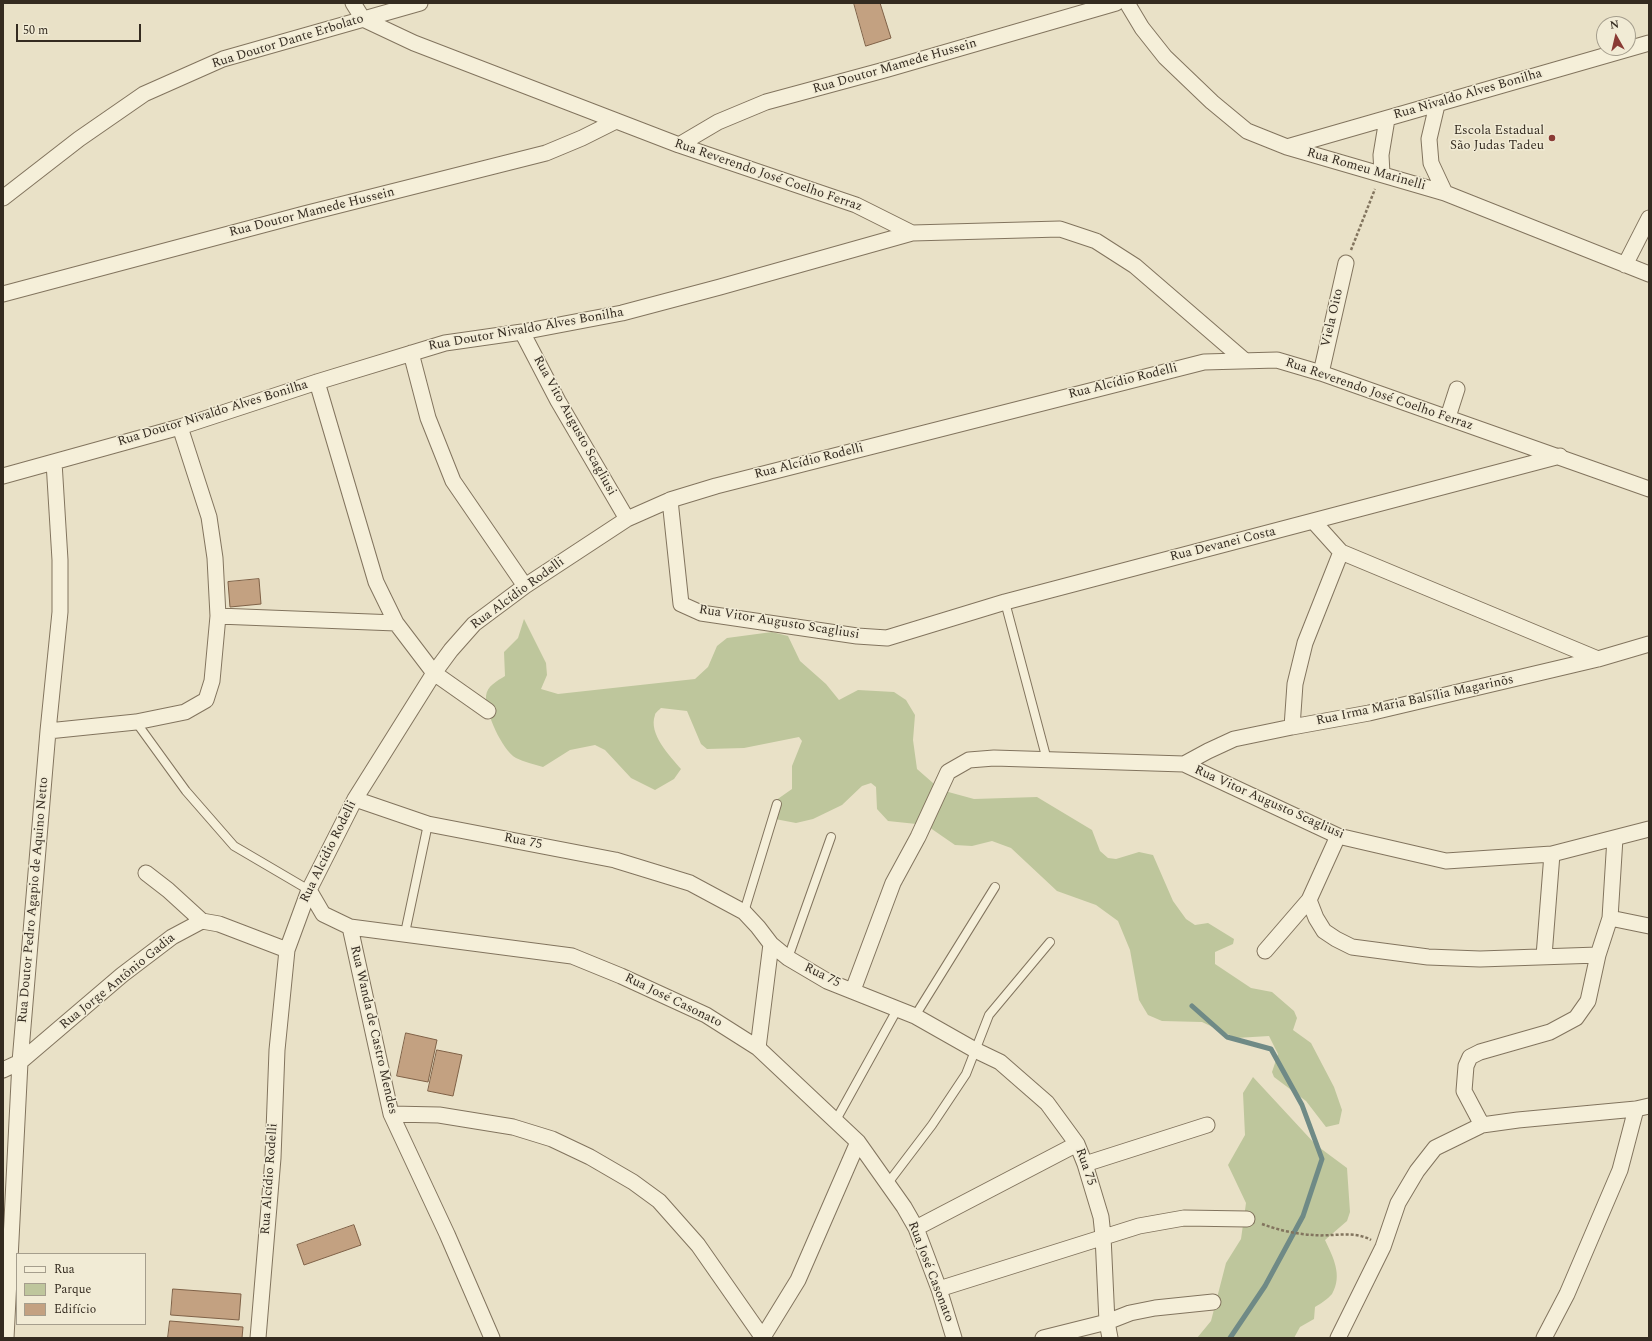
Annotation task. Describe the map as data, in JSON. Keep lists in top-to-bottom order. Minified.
{"streets":{"street":["Rua Doutor Dante Erbolato","Rua Doutor Mamede Hussein","Rua Nivaldo Alves Bonilha","Rua Romeu Marinelli","Rua Reverendo José Coelho Ferraz","Viela Oito","Rua Doutor Nivaldo Alves Bonilha","Rua Alcídio Rodelli","Rua Vito Augusto Scagliusi","Rua Devanei Costa","Rua Vitor Augusto Scagliusi","Rua Irma Maria Balsília Magarinõs","Rua 75","Rua Doutor Pedro Agapio de Aquino Netto","Rua Jorge Antônio Gadia","Rua José Casonato","Rua Wanda de Castro Mendes"]},"crossings":[["Rua Doutor Dante Erbolato","Rua Reverendo José Coelho Ferraz"],["Rua Doutor Mamede Hussein","Rua Reverendo José Coelho Ferraz"],["Rua Nivaldo Alves Bonilha","Rua Romeu Marinelli"],["Rua Reverendo José Coelho Ferraz","Viela Oito"],["Rua Reverendo José Coelho Ferraz","Rua Doutor Nivaldo Alves Bonilha"],["Rua Reverendo José Coelho Ferraz","Rua Alcídio Rodelli"],["Rua Reverendo José Coelho Ferraz","Rua Devanei Costa"],["Rua Doutor Nivaldo Alves Bonilha","Rua Vito Augusto Scagliusi"],["Rua Doutor Nivaldo Alves Bonilha","Rua Doutor Pedro Agapio de Aquino Netto"],["Rua Alcídio Rodelli","Rua Vito Augusto Scagliusi"],["Rua Alcídio Rodelli","Rua Vitor Augusto Scagliusi"],["Rua Alcídio Rodelli","Rua 75"],["Rua Devanei Costa","Rua Vitor Augusto Scagliusi"],["Rua Vitor Augusto Scagliusi","Rua Irma Maria Balsília Magarinõs"],["Rua Vitor Augusto Scagliusi","Rua 75"],["Rua Doutor Pedro Agapio de Aquino Netto","Rua Jorge Antônio Gadia"],["Rua José Casonato","Rua Wanda de Castro Mendes"]],"places":["Escola Estadual São Judas Tadeu"],"legend":["Rua","Parque","Edifício"],"scale_bar":"50 m","north":"top"}
